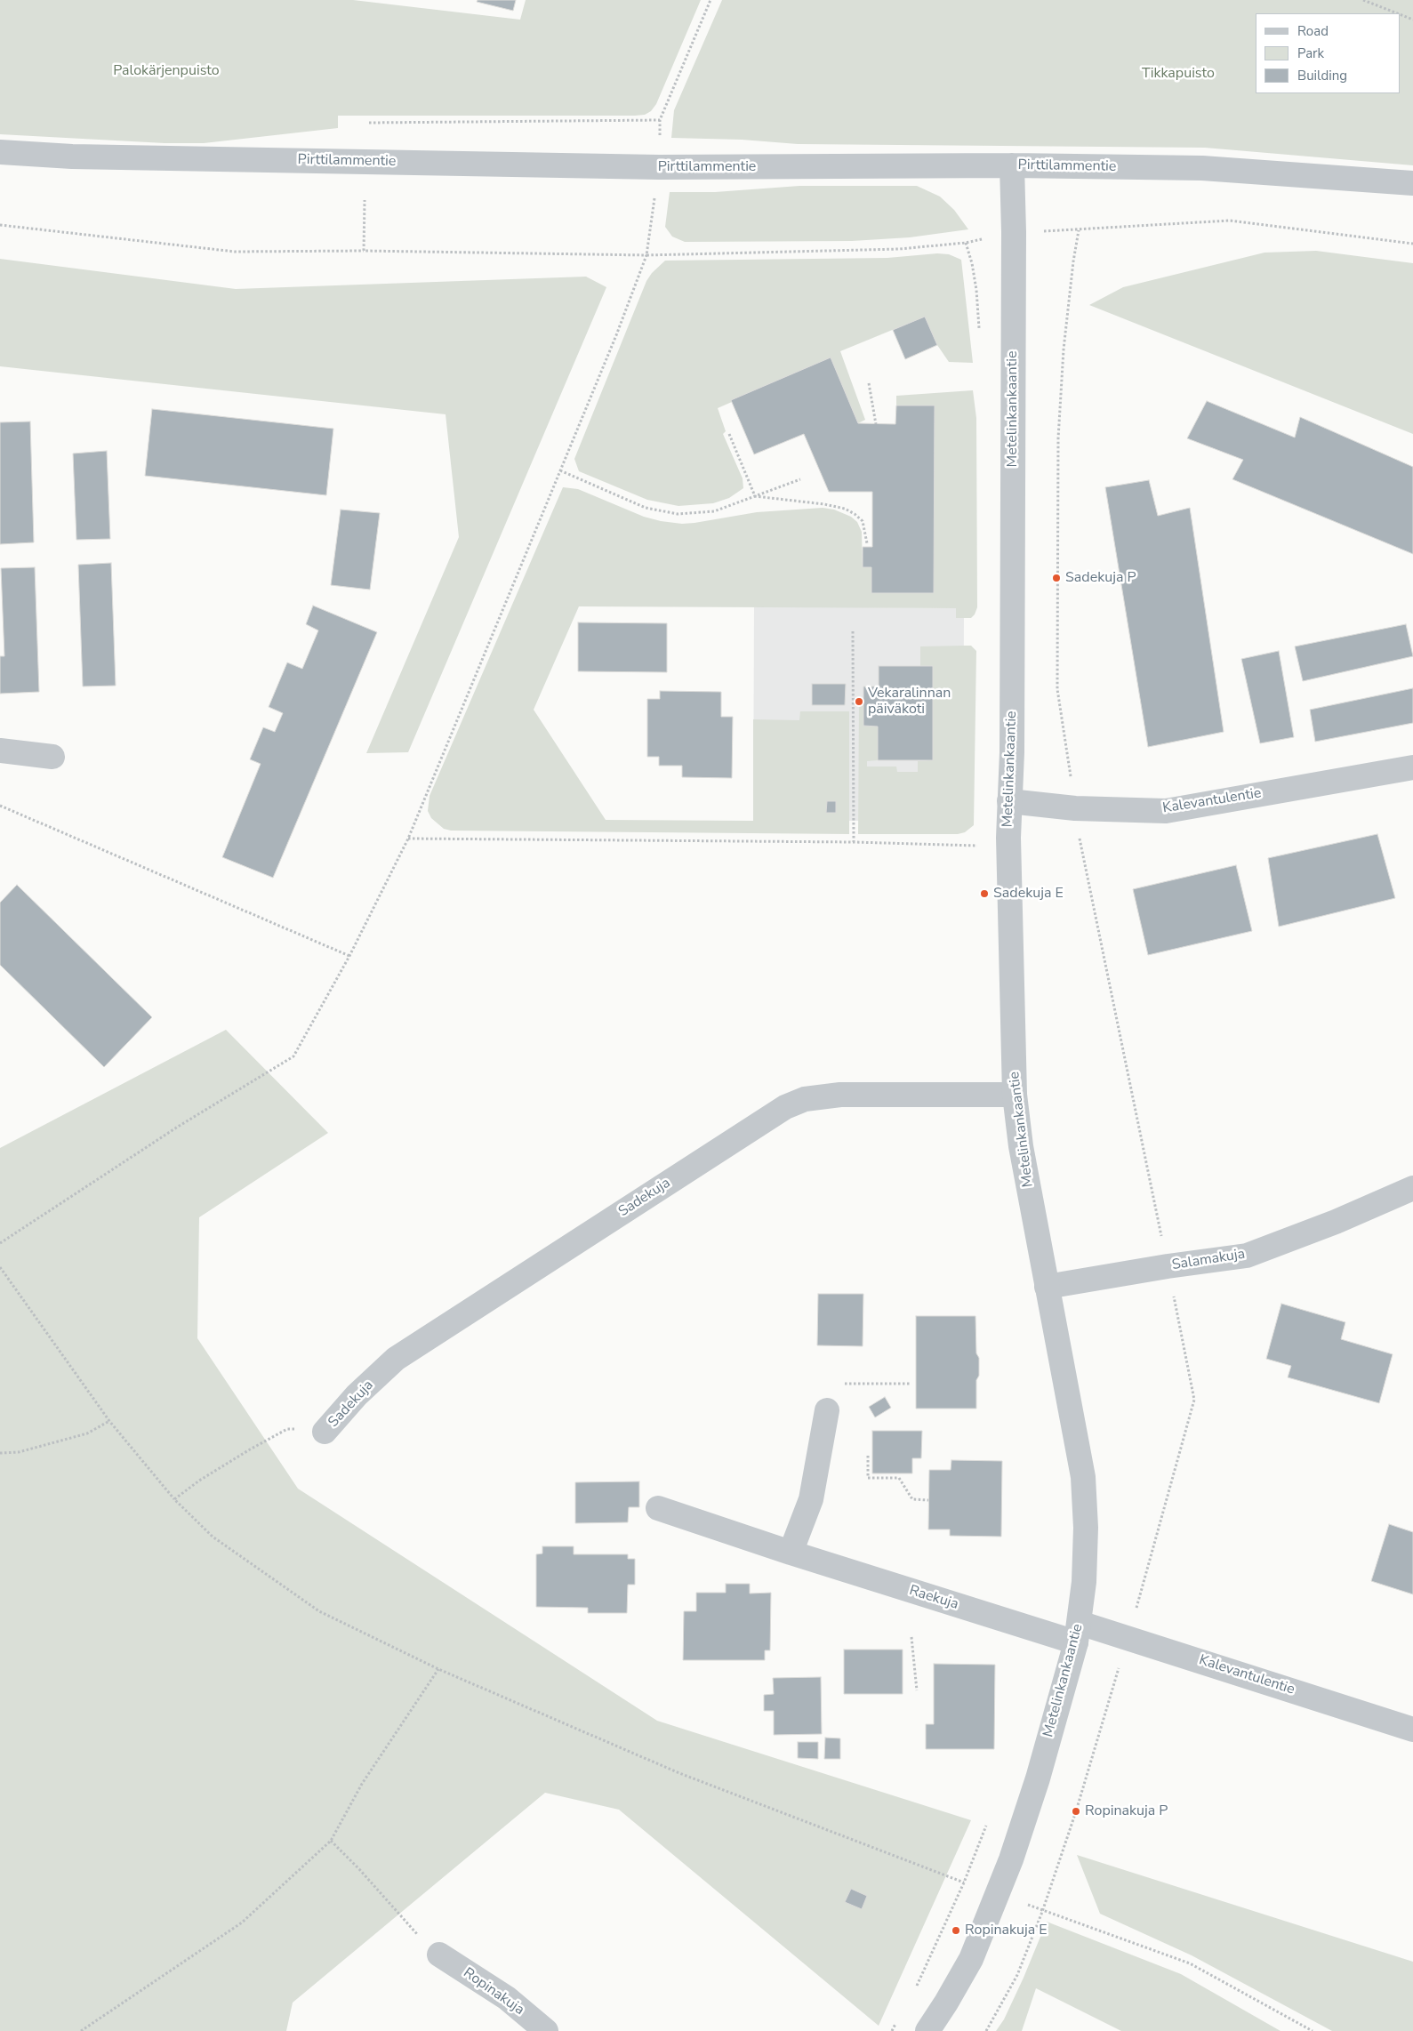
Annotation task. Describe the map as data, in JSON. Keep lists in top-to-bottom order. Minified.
{"streets":{"street":["Pirttilammentie","Metelinkankaantie","Kalevantulentie","Sadekuja","Salamakuja","Raekuja","Ropinakuja"]},"crossings":[["Pirttilammentie","Metelinkankaantie"],["Metelinkankaantie","Kalevantulentie"],["Metelinkankaantie","Sadekuja"],["Metelinkankaantie","Salamakuja"],["Metelinkankaantie","Raekuja"],["Kalevantulentie","Raekuja"]],"parks":["Palokärjenpuisto","Tikkapuisto"],"places":["Sadekuja P","Vekaralinnan päiväkoti","Sadekuja E","Ropinakuja P","Ropinakuja E"],"legend":["Road","Park","Building"]}
